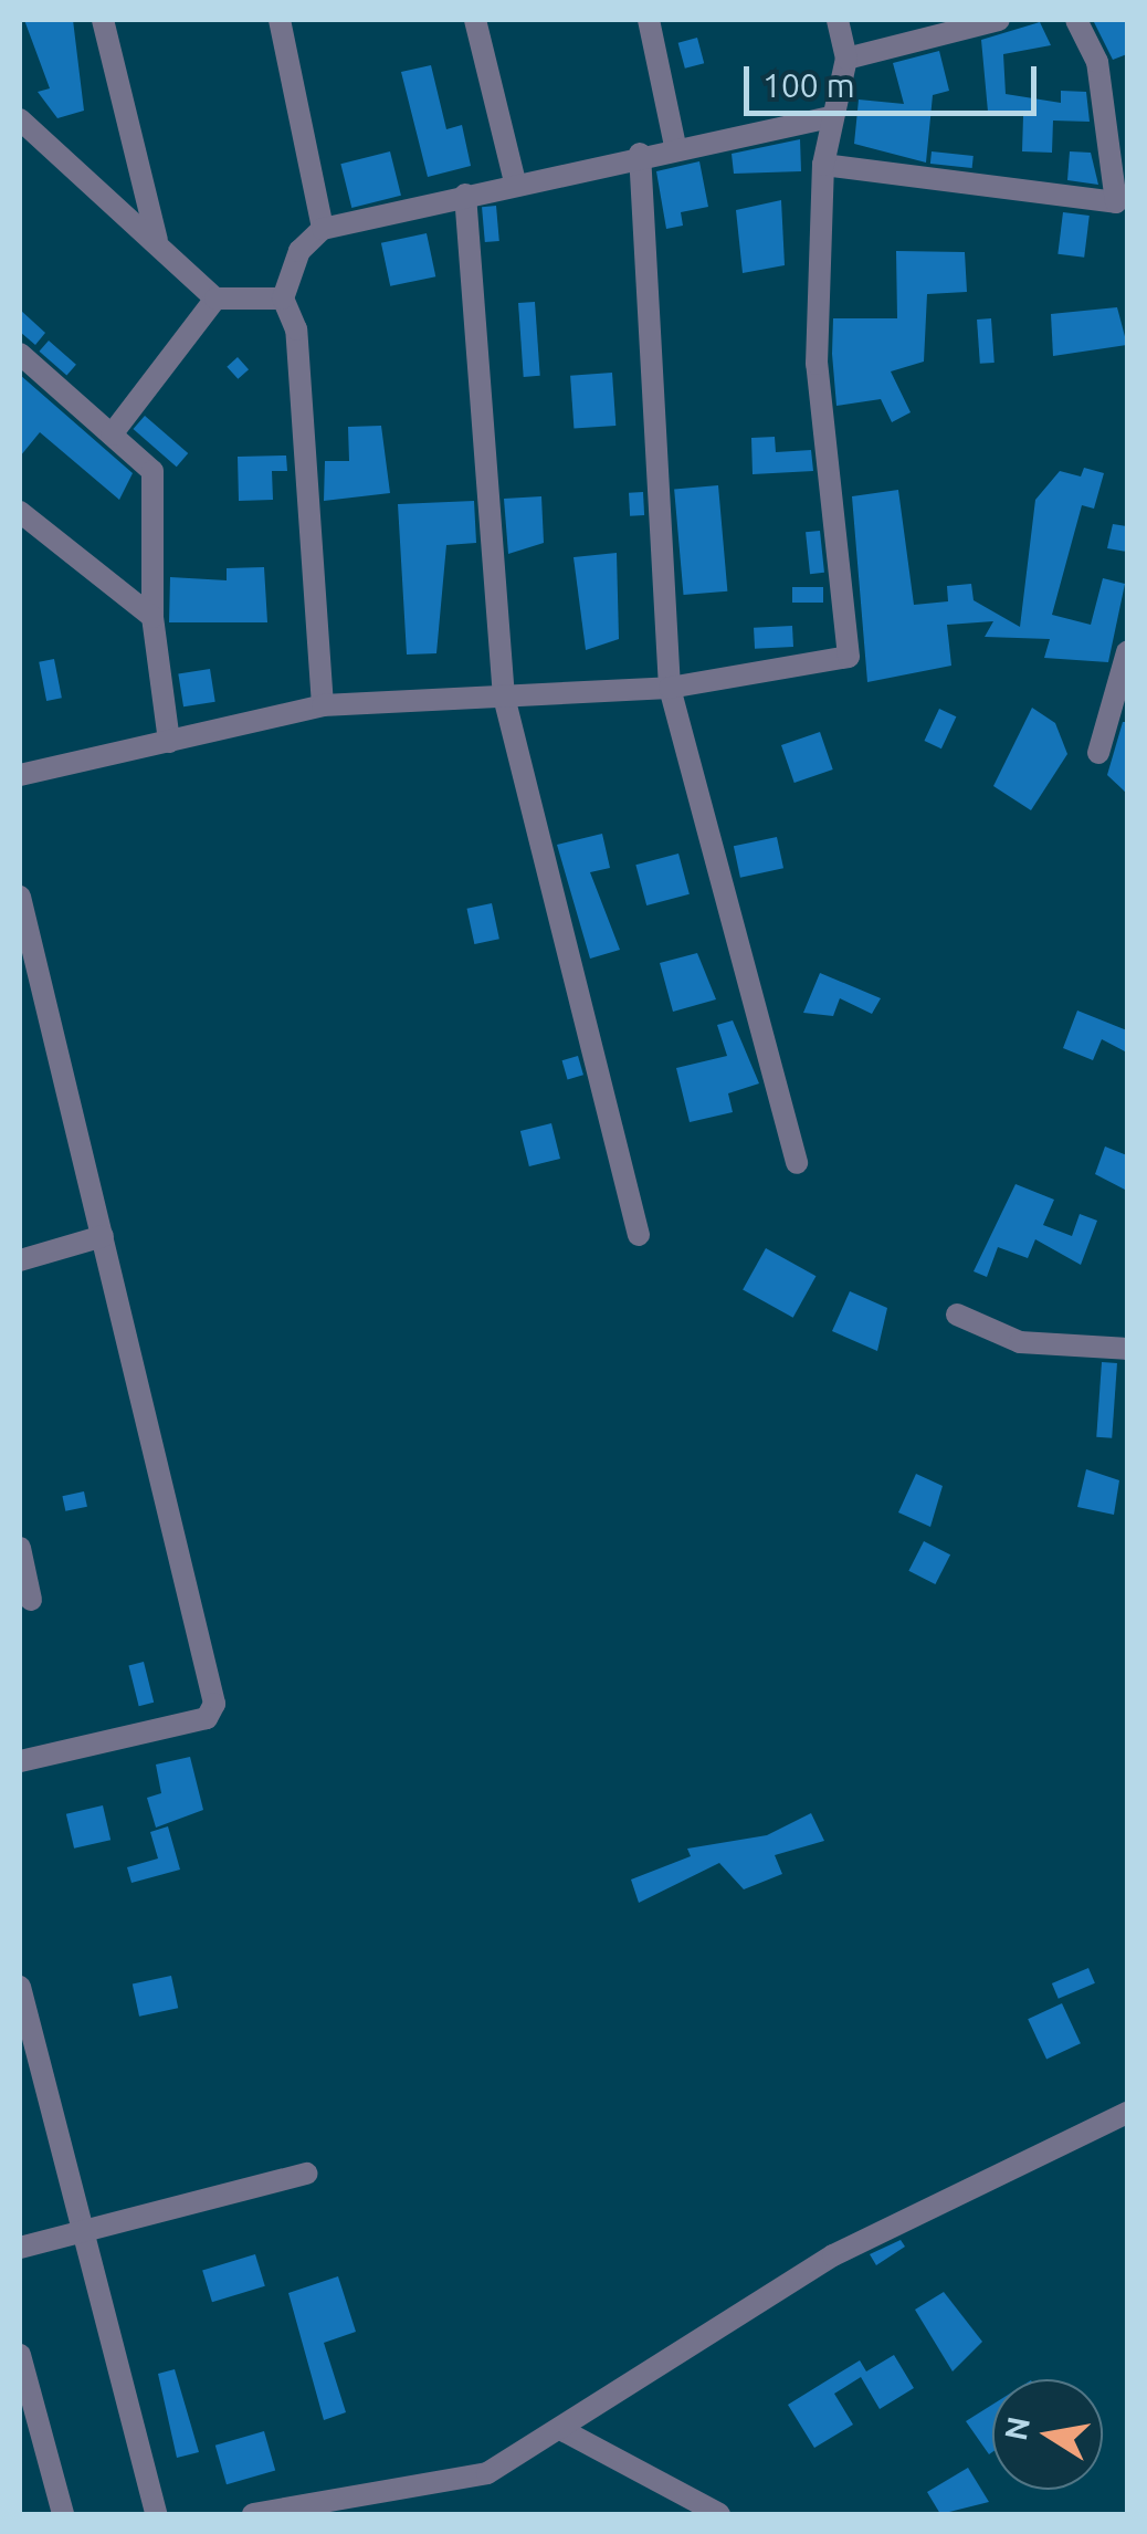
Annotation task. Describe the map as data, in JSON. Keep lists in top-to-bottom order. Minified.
{"scale_bar":"100 m","north":"left"}
